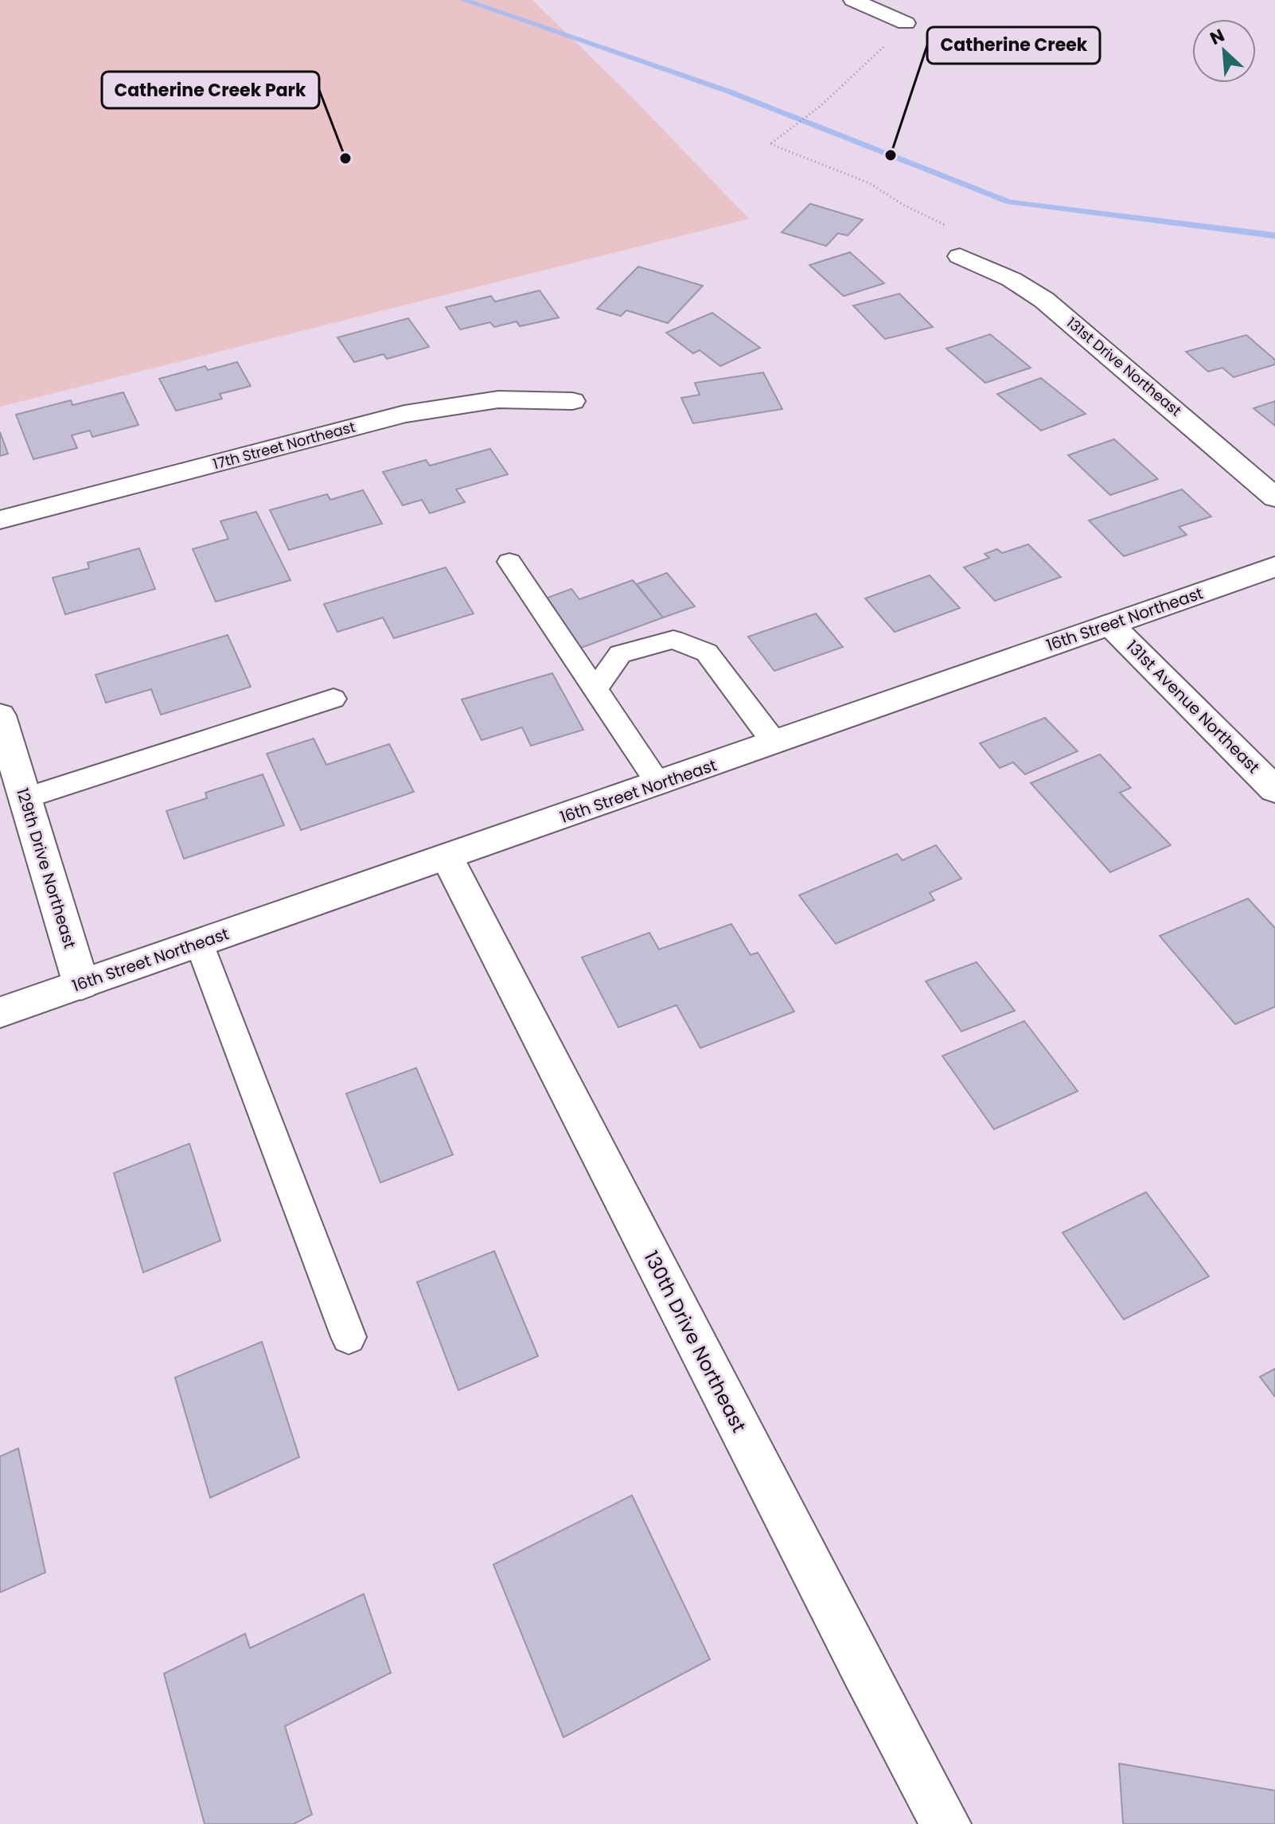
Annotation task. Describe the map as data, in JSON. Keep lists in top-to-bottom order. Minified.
{"streets":{"street":["131st Drive Northeast","17th Street Northeast","16th Street Northeast","131st Avenue Northeast","129th Drive Northeast","130th Drive Northeast"]},"crossings":[["16th Street Northeast","131st Avenue Northeast"],["16th Street Northeast","129th Drive Northeast"],["16th Street Northeast","130th Drive Northeast"]],"places":["Catherine Creek","Catherine Creek Park"],"north":"top left"}
